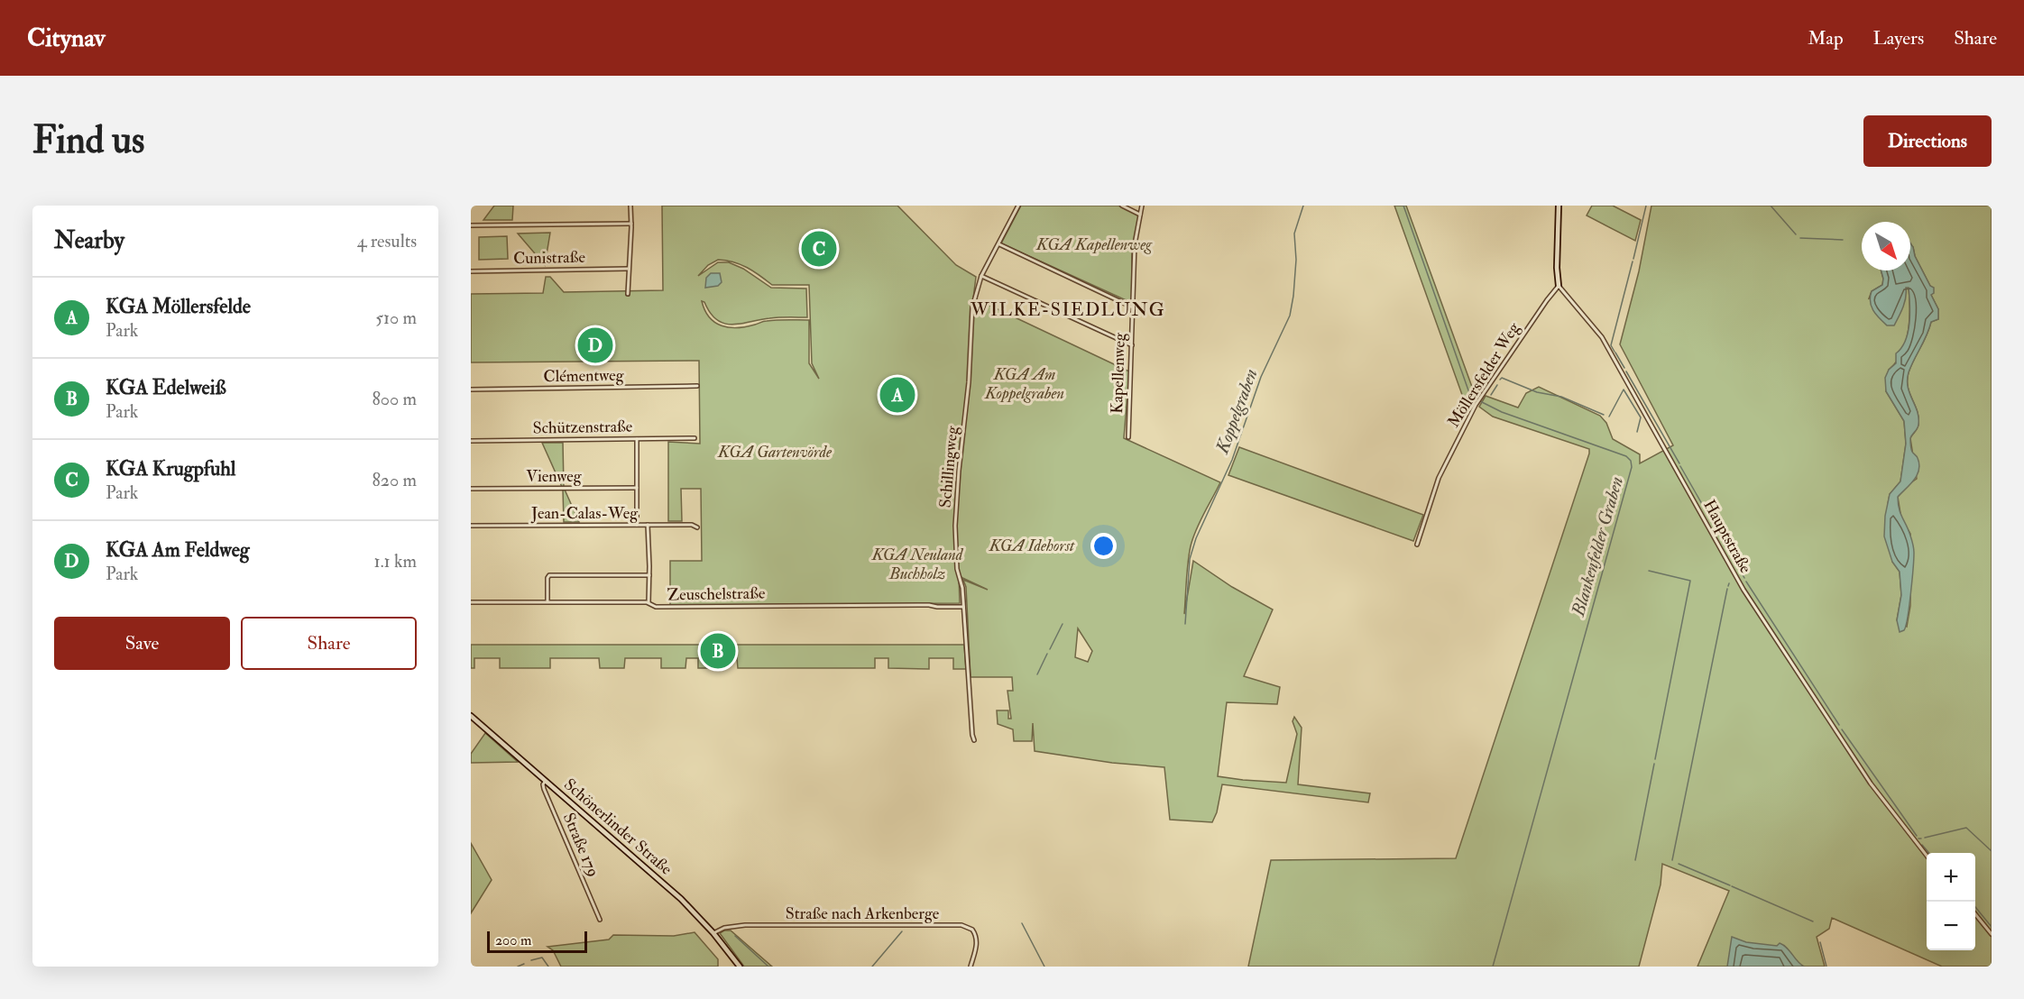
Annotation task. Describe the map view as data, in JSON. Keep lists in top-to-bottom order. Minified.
{"streets":{"main road":["Schönerlinder Straße"],"street":["Cunistraße","Kapellenweg","Möllersfelder Weg","Clémentweg","Schützenstraße","Schillingweg","Vienweg","Jean-Calas-Weg","Hauptstraße","Zeuschelstraße","Straße 179","Straße nach Arkenberge"]},"crossings":[["Möllersfelder Weg","Hauptstraße"],["Schillingweg","Zeuschelstraße"],["Schönerlinder Straße","Straße 179"],["Schönerlinder Straße","Straße nach Arkenberge"]],"districts":["WILKE-SIEDLUNG"],"water":["Koppelgraben","Blankenfelder Graben"],"parks":["KGA Kapellenweg","KGA Am Koppelgraben","KGA Gartenvörde","KGA Idehorst","KGA Neuland Buchholz"],"scale_bar":"200 m","north":"bottom right","page":{"header":"Citynav","nav":["Map","Layers","Share"],"buttons":["Directions",["Save","Share"]],"title":"Find us","heading":["Nearby","4 results"],"pins":["C","D","A","B"],"list":[{"mark":"A","name":"KGA Möllersfelde","note":"Park","value":"510 m"},{"mark":"B","name":"KGA Edelweiß","note":"Park","value":"800 m"},{"mark":"C","name":"KGA Krugpfuhl","note":"Park","value":"820 m"},{"mark":"D","name":"KGA Am Feldweg","note":"Park","value":"1.1 km"}],"map_buttons":["+","−"],"scale":"200 m"}}
